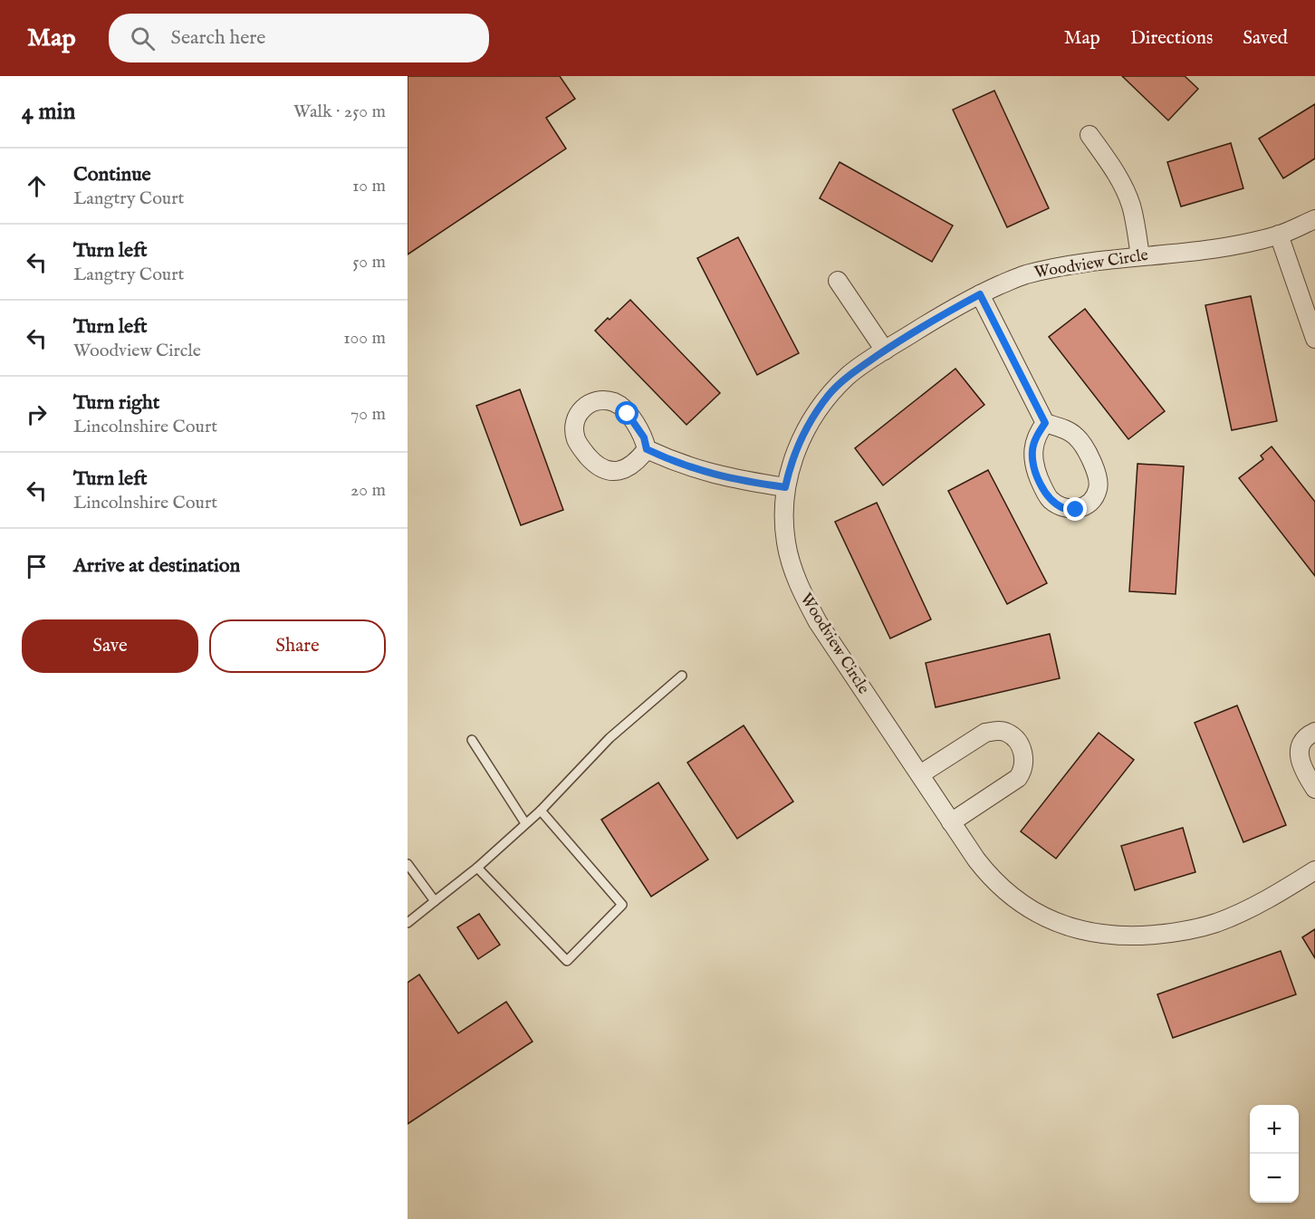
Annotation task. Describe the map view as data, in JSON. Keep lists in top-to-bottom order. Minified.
{"streets":{"street":["Woodview Circle"]},"page":{"header":"Map","search":"Search here","nav":["Map","Directions","Saved"],"heading":["4 min","Walk · 250 m"],"list":[["Continue","Langtry Court","10 m"],["Turn left","Langtry Court","50 m"],["Turn left","Woodview Circle","100 m"],["Turn right","Lincolnshire Court","70 m"],["Turn left","Lincolnshire Court","20 m"],"Arrive at destination"],"buttons":["Save","Share"],"map_buttons":["+","−"]}}
